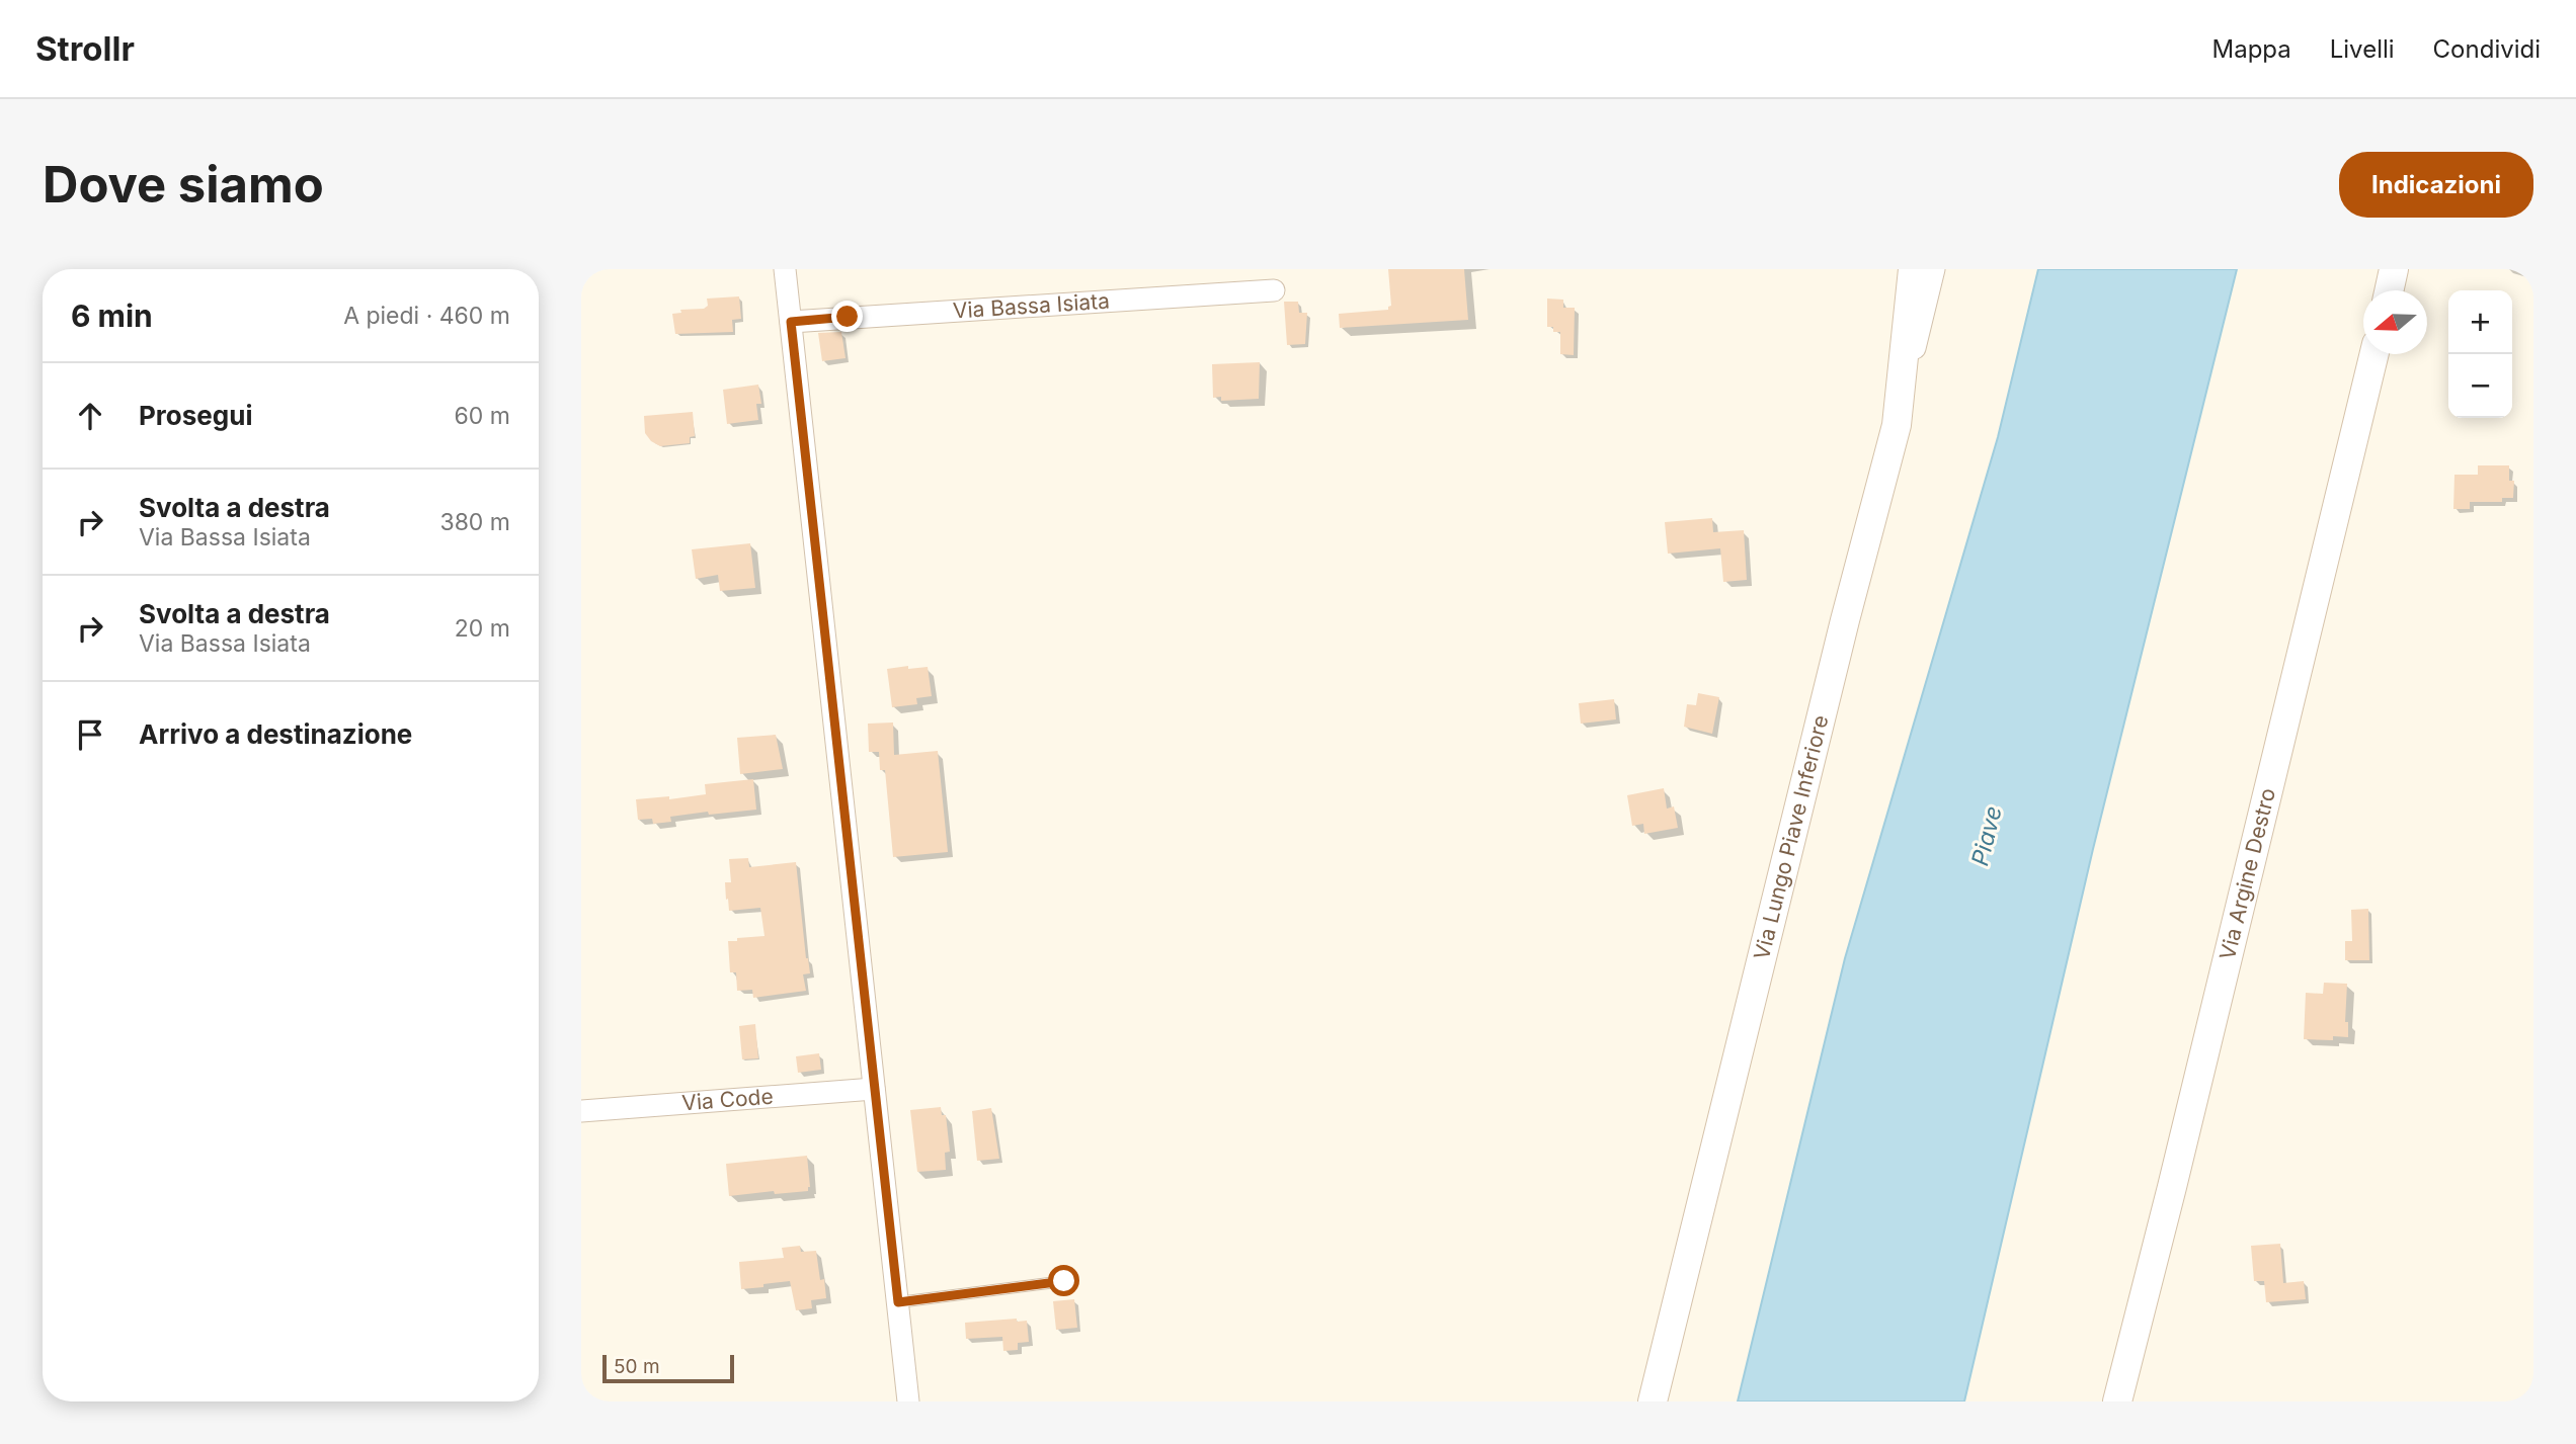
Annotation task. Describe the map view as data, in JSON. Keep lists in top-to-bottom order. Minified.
{"streets":{"main road":["Via Lungo Piave Inferiore","Via Argine Destro"],"street":["Via Bassa Isiata","Via Code"]},"water":["Piave"],"scale_bar":"50 m","north":"left","page":{"header":"Strollr","nav":["Mappa","Livelli","Condividi"],"buttons":"Indicazioni","title":"Dove siamo","heading":["6 min","A piedi · 460 m"],"map_buttons":["+","−"],"list":[["Prosegui","60 m"],["Svolta a destra","Via Bassa Isiata","380 m"],["Svolta a destra","Via Bassa Isiata","20 m"],"Arrivo a destinazione"],"scale":"50 m"}}
